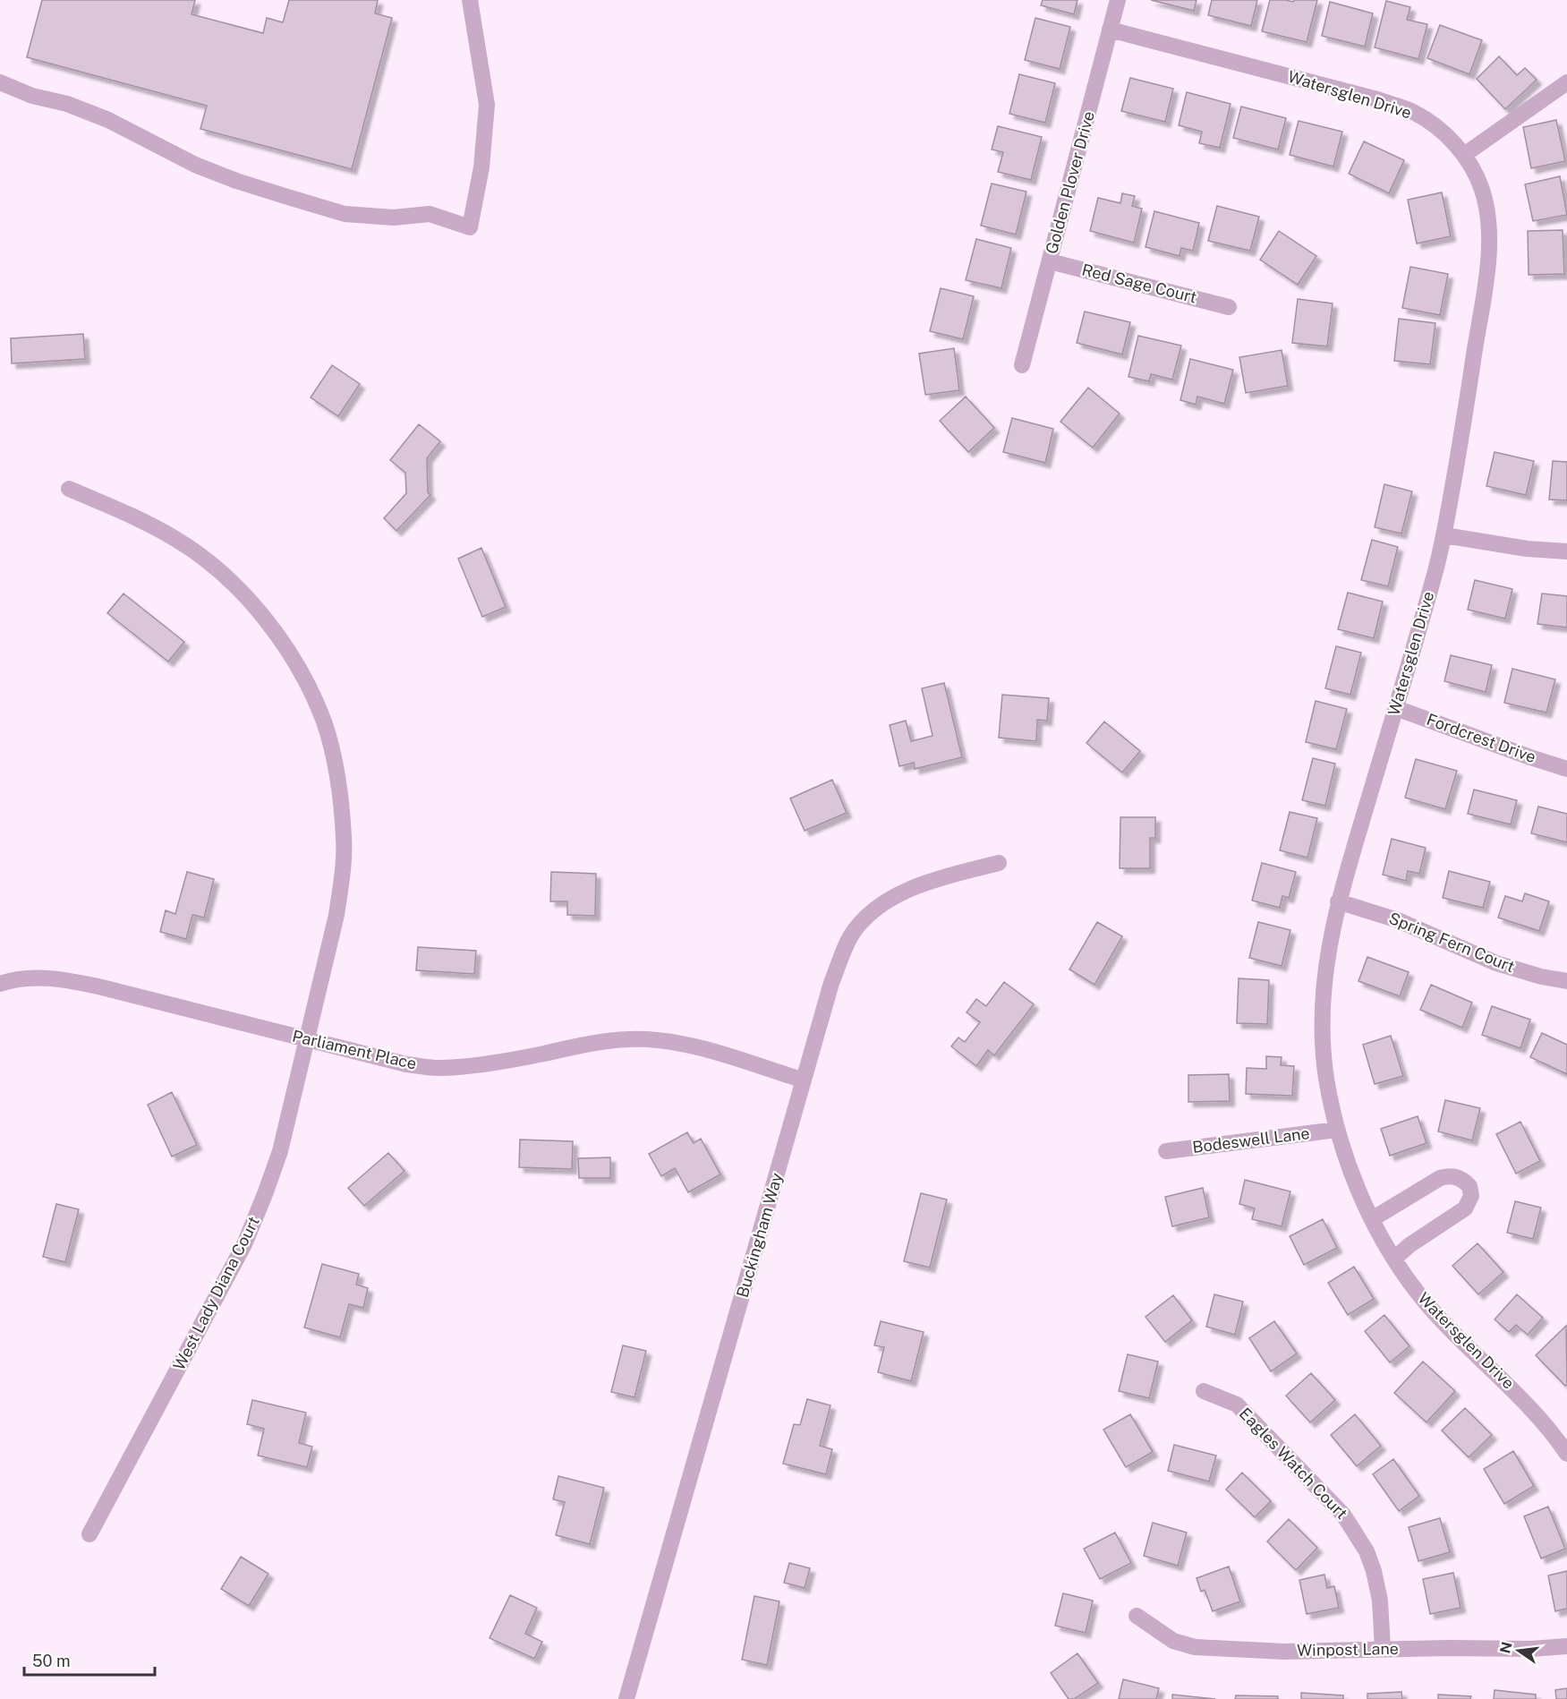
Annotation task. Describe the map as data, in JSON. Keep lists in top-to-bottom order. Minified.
{"streets":{"street":["Watersglen Drive","Golden Plover Drive","Red Sage Court","Fordcrest Drive","Spring Fern Court","Parliament Place","Bodeswell Lane","Buckingham Way","West Lady Diana Court","Eagles Watch Court","Winpost Lane"]},"crossings":[["Watersglen Drive","Golden Plover Drive"],["Watersglen Drive","Fordcrest Drive"],["Watersglen Drive","Spring Fern Court"],["Watersglen Drive","Bodeswell Lane"],["Golden Plover Drive","Red Sage Court"],["Parliament Place","Buckingham Way"],["Parliament Place","West Lady Diana Court"],["Eagles Watch Court","Winpost Lane"]],"scale_bar":"50 m","north":"left"}
